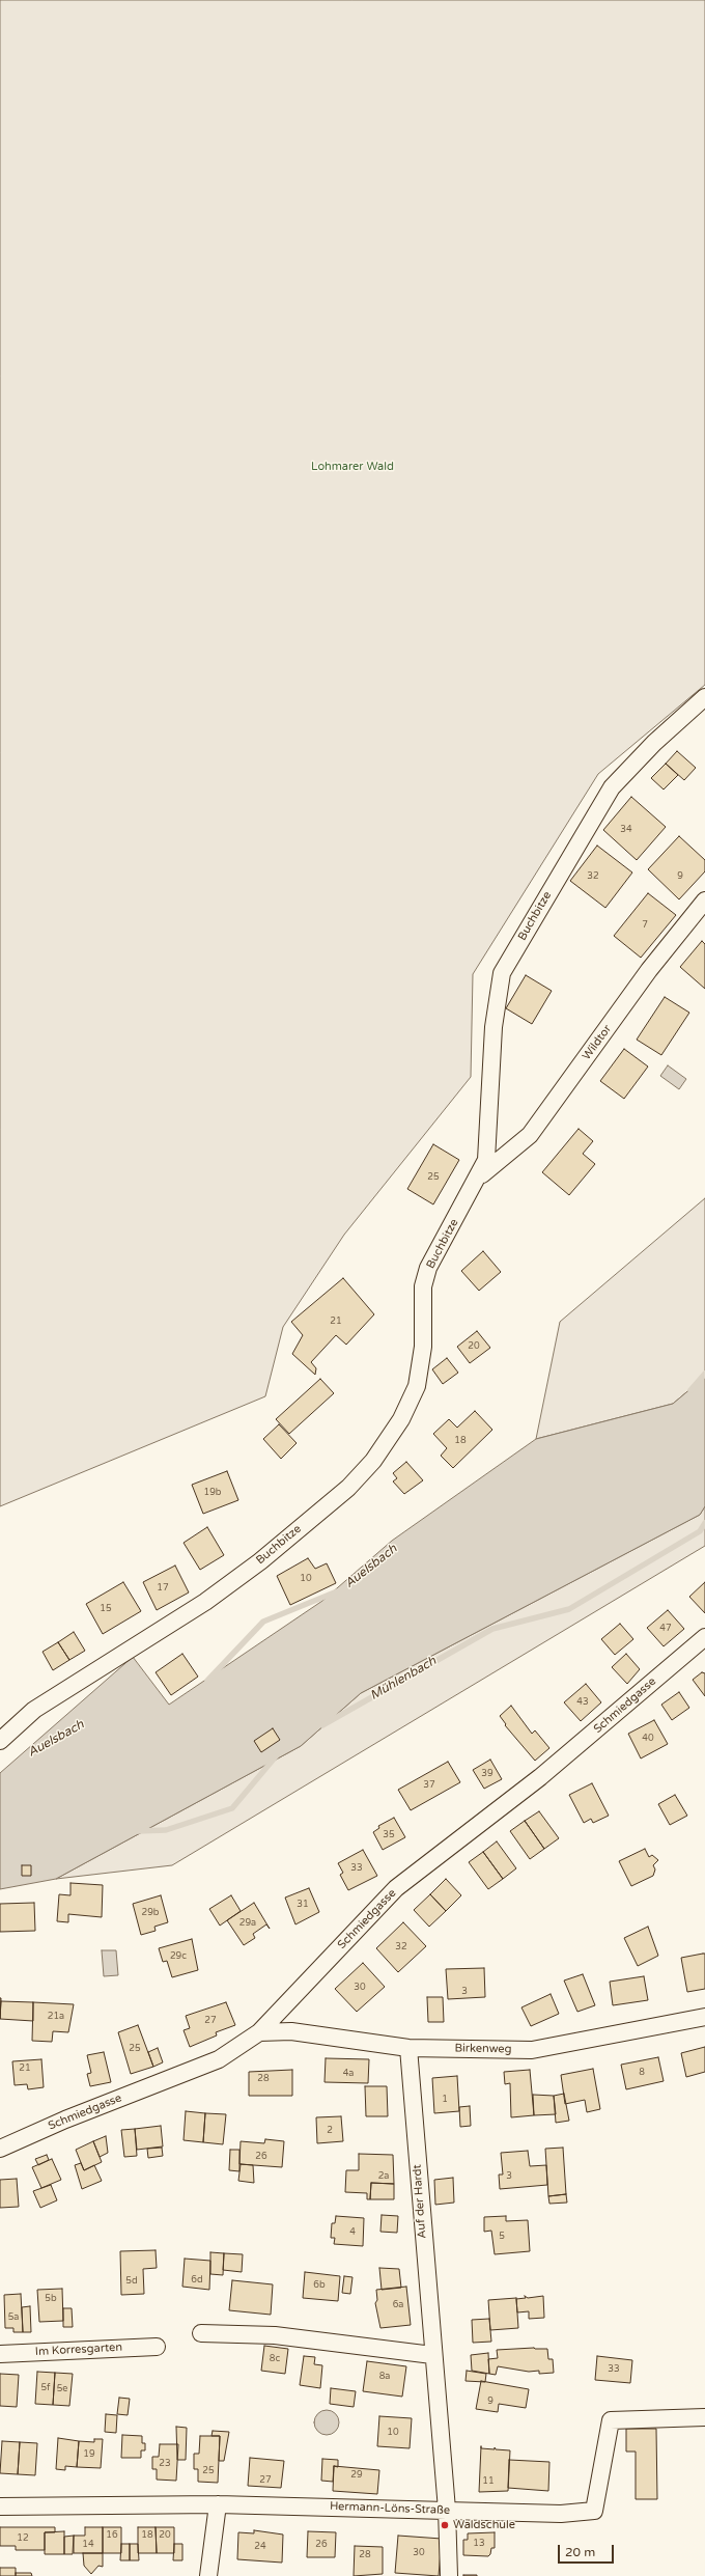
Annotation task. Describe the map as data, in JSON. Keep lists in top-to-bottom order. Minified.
{"streets":{"street":["Buchbitze","Wildtor","Schmiedgasse","Birkenweg","Auf der Hardt","Im Korresgarten","Hermann-Löns-Straße"]},"crossings":[["Buchbitze","Wildtor"],["Schmiedgasse","Birkenweg"],["Birkenweg","Auf der Hardt"],["Auf der Hardt","Hermann-Löns-Straße"]],"water":["Auelsbach","Mühlenbach"],"parks":["Lohmarer Wald"],"places":["Waldschule"],"house_numbers":["34","32","9","7","25","21","20","18","19b","10","17","15","47","43","40","39","37","35","33","31","29b","29a","32","29c","30","3","21a","27","25","21","8","4a","28","1","2","26","2a","3","4","5","6d","5d","6b","5b","6a","5a","8c","33","8a","5f","5e","9","10","19","23","25","29","27","11","16","18","20","12","13","14","26","24","30","28"],"scale_bar":"20 m"}
